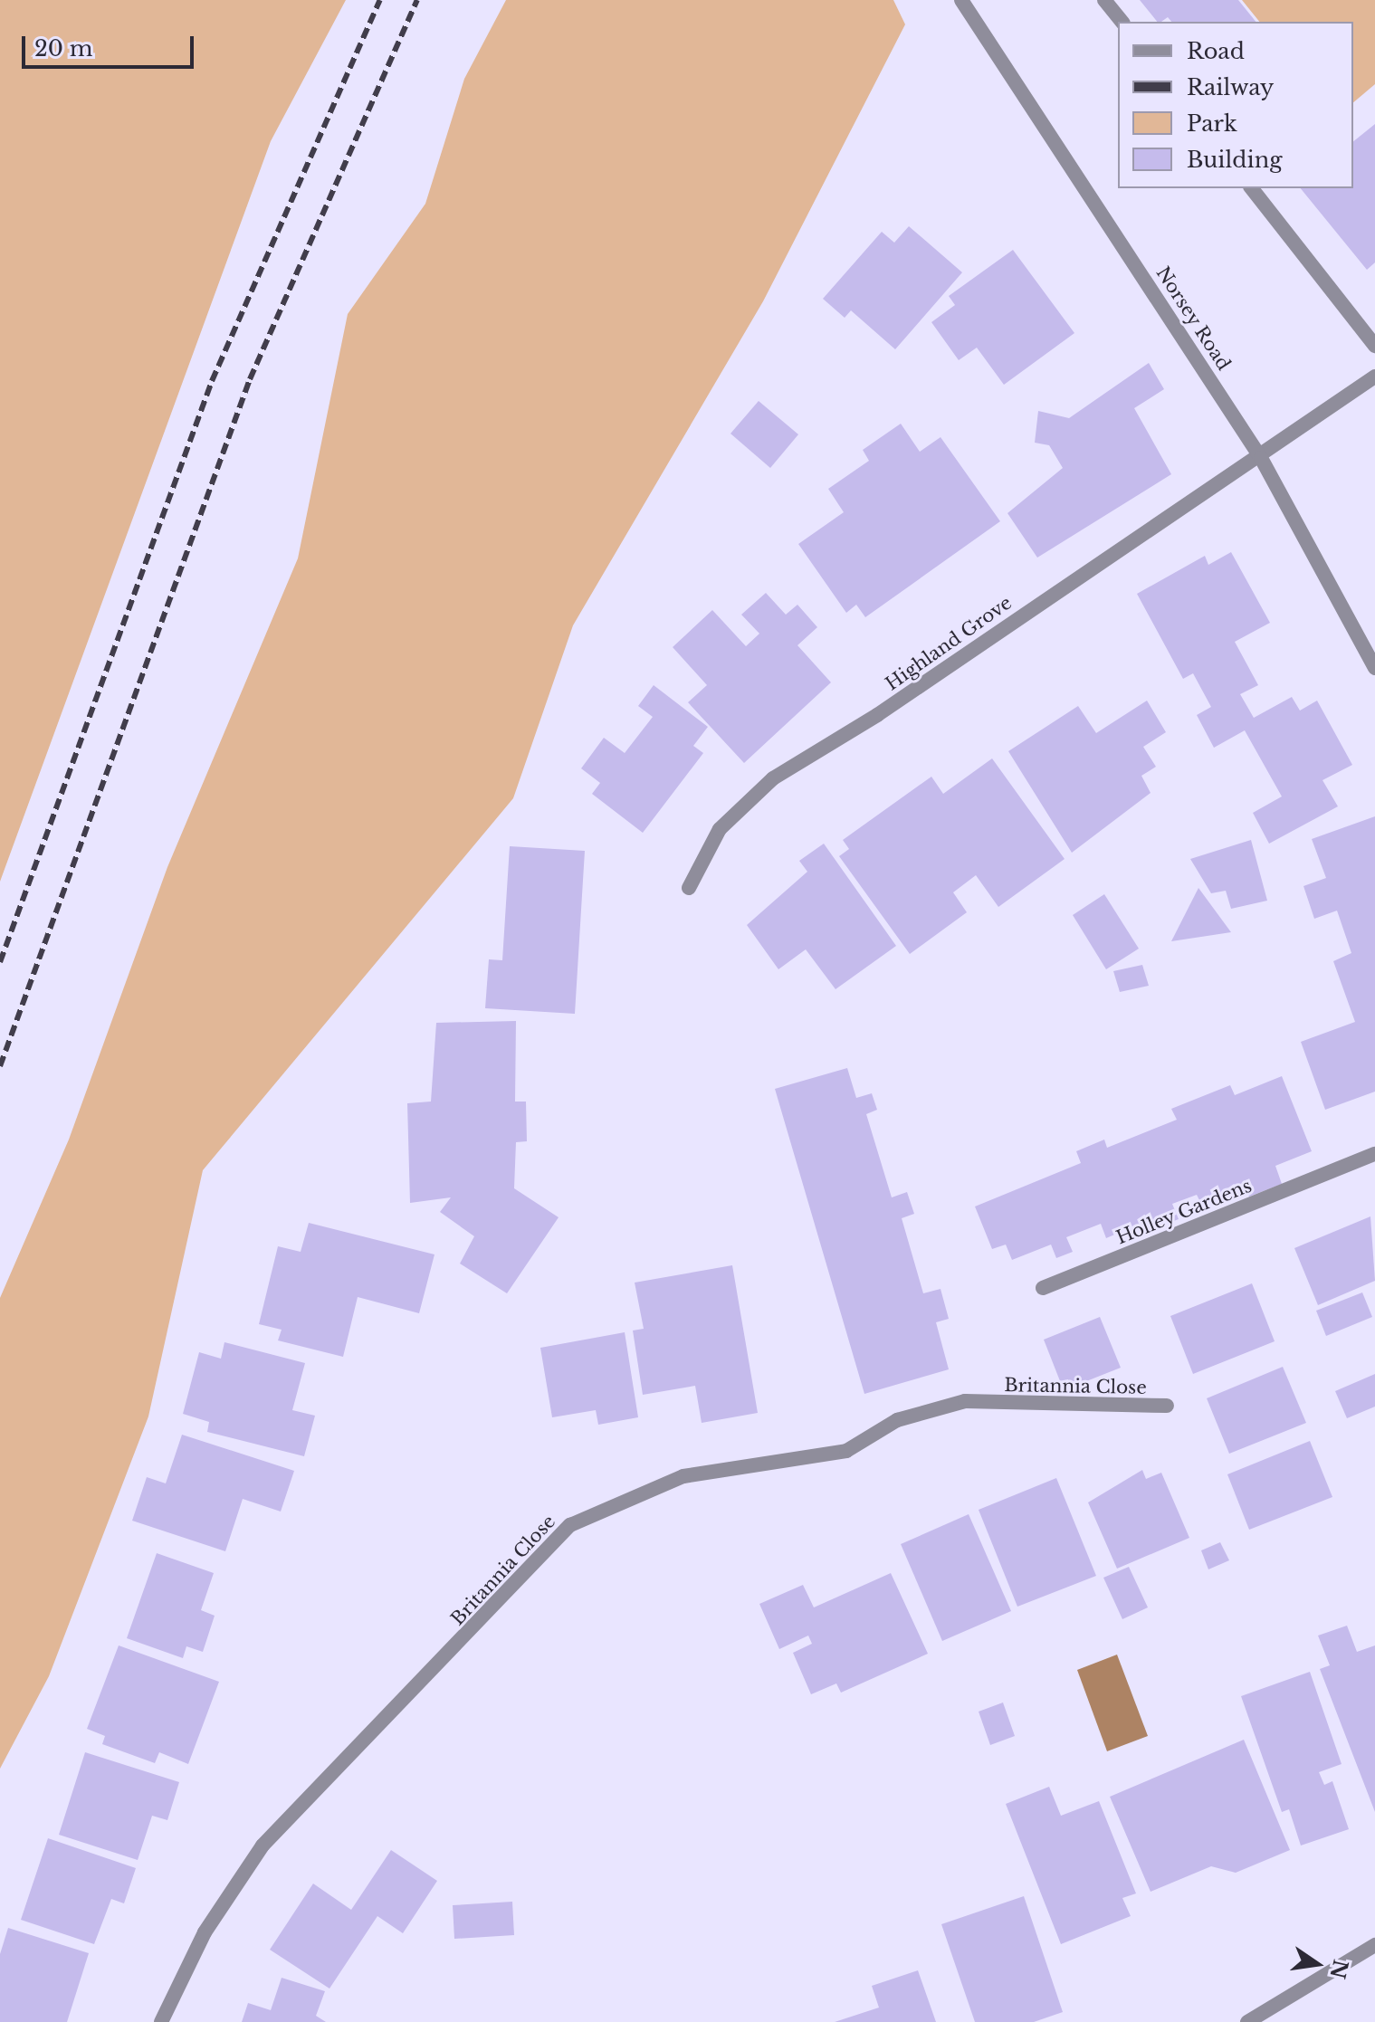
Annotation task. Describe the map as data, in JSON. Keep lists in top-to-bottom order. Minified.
{"streets":{"street":["Norsey Road","Highland Grove","Holley Gardens","Britannia Close"]},"crossings":[["Norsey Road","Highland Grove"]],"legend":["Road","Railway","Park","Building"],"scale_bar":"20 m","north":"right"}
